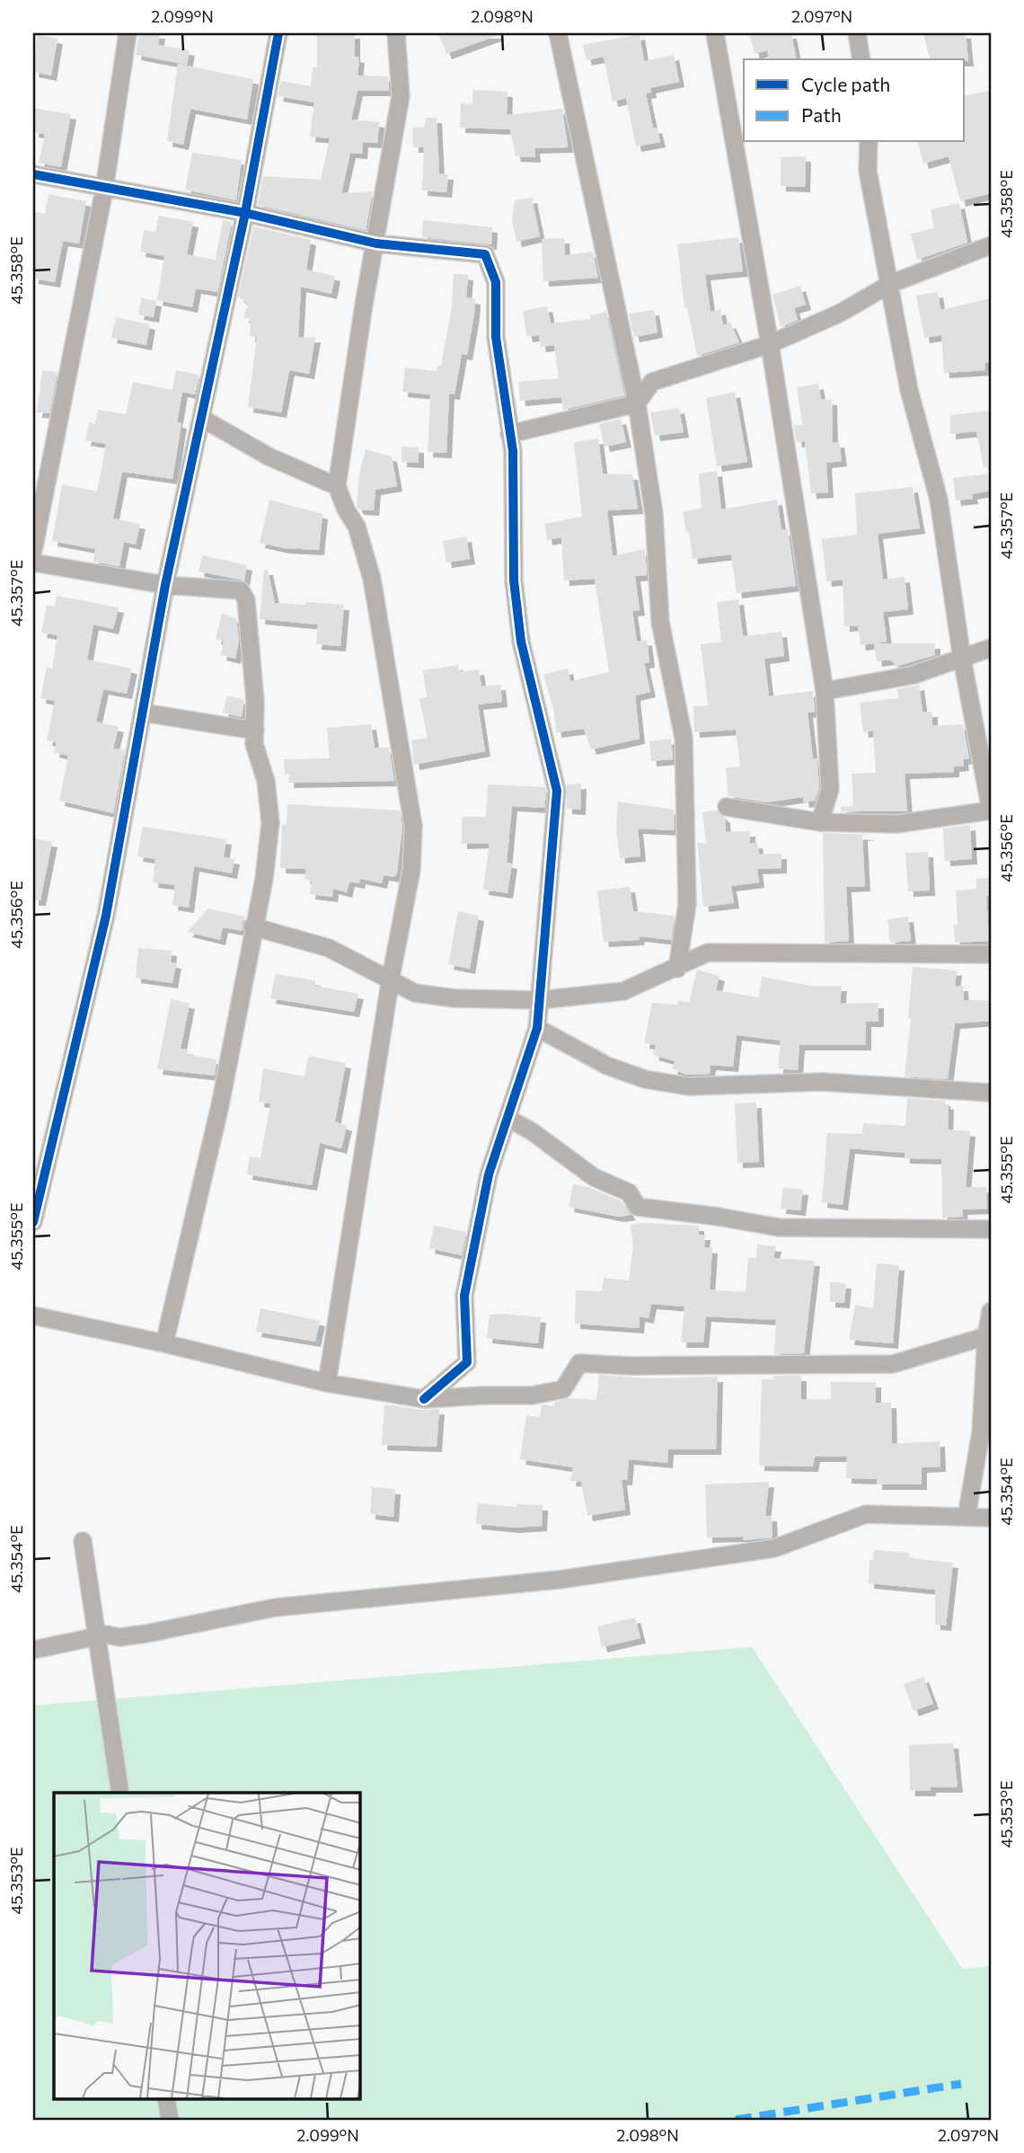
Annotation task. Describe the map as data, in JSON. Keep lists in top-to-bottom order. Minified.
{"legend":["Cycle path","Path"],"coordinates":["2.099°N","2.098°N","2.097°N","45.358°E","45.357°E","45.356°E","45.355°E","45.354°E","45.353°E"]}
